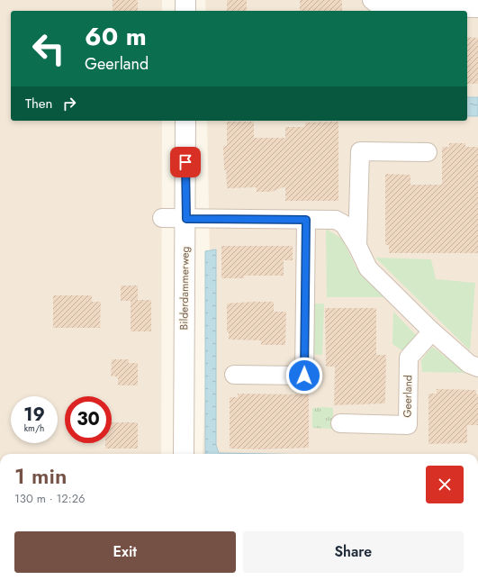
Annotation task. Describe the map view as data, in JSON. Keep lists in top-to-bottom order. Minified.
{"streets":{"street":["Bilderdammerweg","Geerland"]},"page":{"turn":["60 m","Geerland"],"then":"Then","speed":"19 km/h","limit":"30","heading":["1 min","130 m · 12:26"],"buttons":["Exit","Share"]}}
